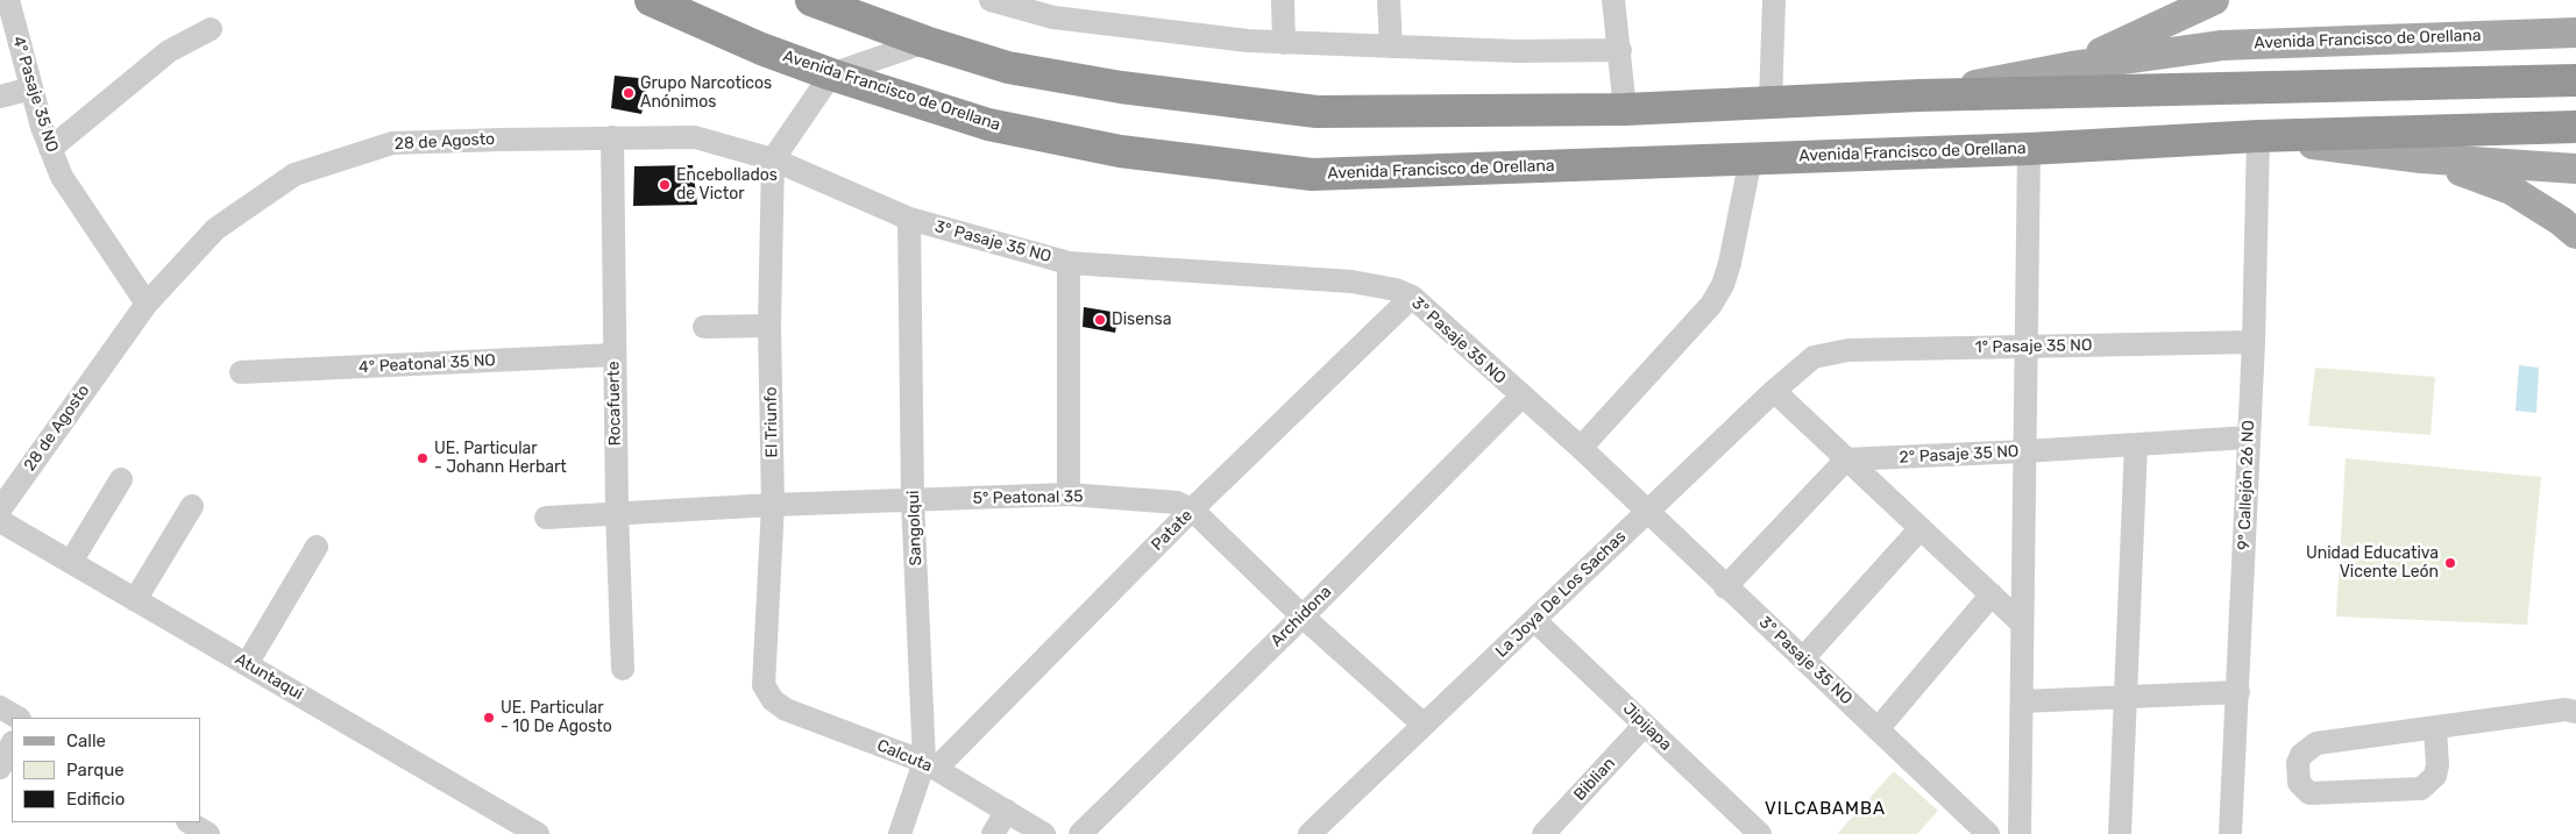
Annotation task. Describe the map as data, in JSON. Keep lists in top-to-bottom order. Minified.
{"streets":{"highway":["Avenida Francisco de Orellana"],"street":["4° Pasaje 35 NO","28 de Agosto","3° Pasaje 35 NO","1° Pasaje 35 NO","4° Peatonal 35 NO","Rocafuerte","El Triunfo","2° Pasaje 35 NO","9° Callejón 26 NO","5° Peatonal 35","Sangolqui","Patate","La Joya De Los Sachas","Archidona","Atuntaqui","Jipijapa","Calcuta","Biblian"]},"crossings":[["Avenida Francisco de Orellana","9° Callejón 26 NO"],["4° Pasaje 35 NO","28 de Agosto"],["28 de Agosto","3° Pasaje 35 NO"],["28 de Agosto","Rocafuerte"],["28 de Agosto","El Triunfo"],["3° Pasaje 35 NO","El Triunfo"],["3° Pasaje 35 NO","Sangolqui"],["3° Pasaje 35 NO","Patate"],["3° Pasaje 35 NO","La Joya De Los Sachas"],["3° Pasaje 35 NO","Archidona"],["1° Pasaje 35 NO","9° Callejón 26 NO"],["1° Pasaje 35 NO","La Joya De Los Sachas"],["4° Peatonal 35 NO","Rocafuerte"],["Rocafuerte","5° Peatonal 35"],["El Triunfo","5° Peatonal 35"],["El Triunfo","Calcuta"],["2° Pasaje 35 NO","9° Callejón 26 NO"],["5° Peatonal 35","Sangolqui"],["5° Peatonal 35","Patate"],["5° Peatonal 35","La Joya De Los Sachas"],["5° Peatonal 35","Archidona"],["Sangolqui","Patate"],["Sangolqui","Calcuta"],["Patate","Calcuta"],["La Joya De Los Sachas","Jipijapa"],["Jipijapa","Biblian"]],"districts":["VILCABAMBA"],"places":["Grupo Narcoticos Anónimos","Encebollados de Victor","Disensa","UE. Particular - Johann Herbart","Unidad Educativa Vicente León","UE. Particular - 10 De Agosto"],"legend":["Calle","Parque","Edificio"]}
